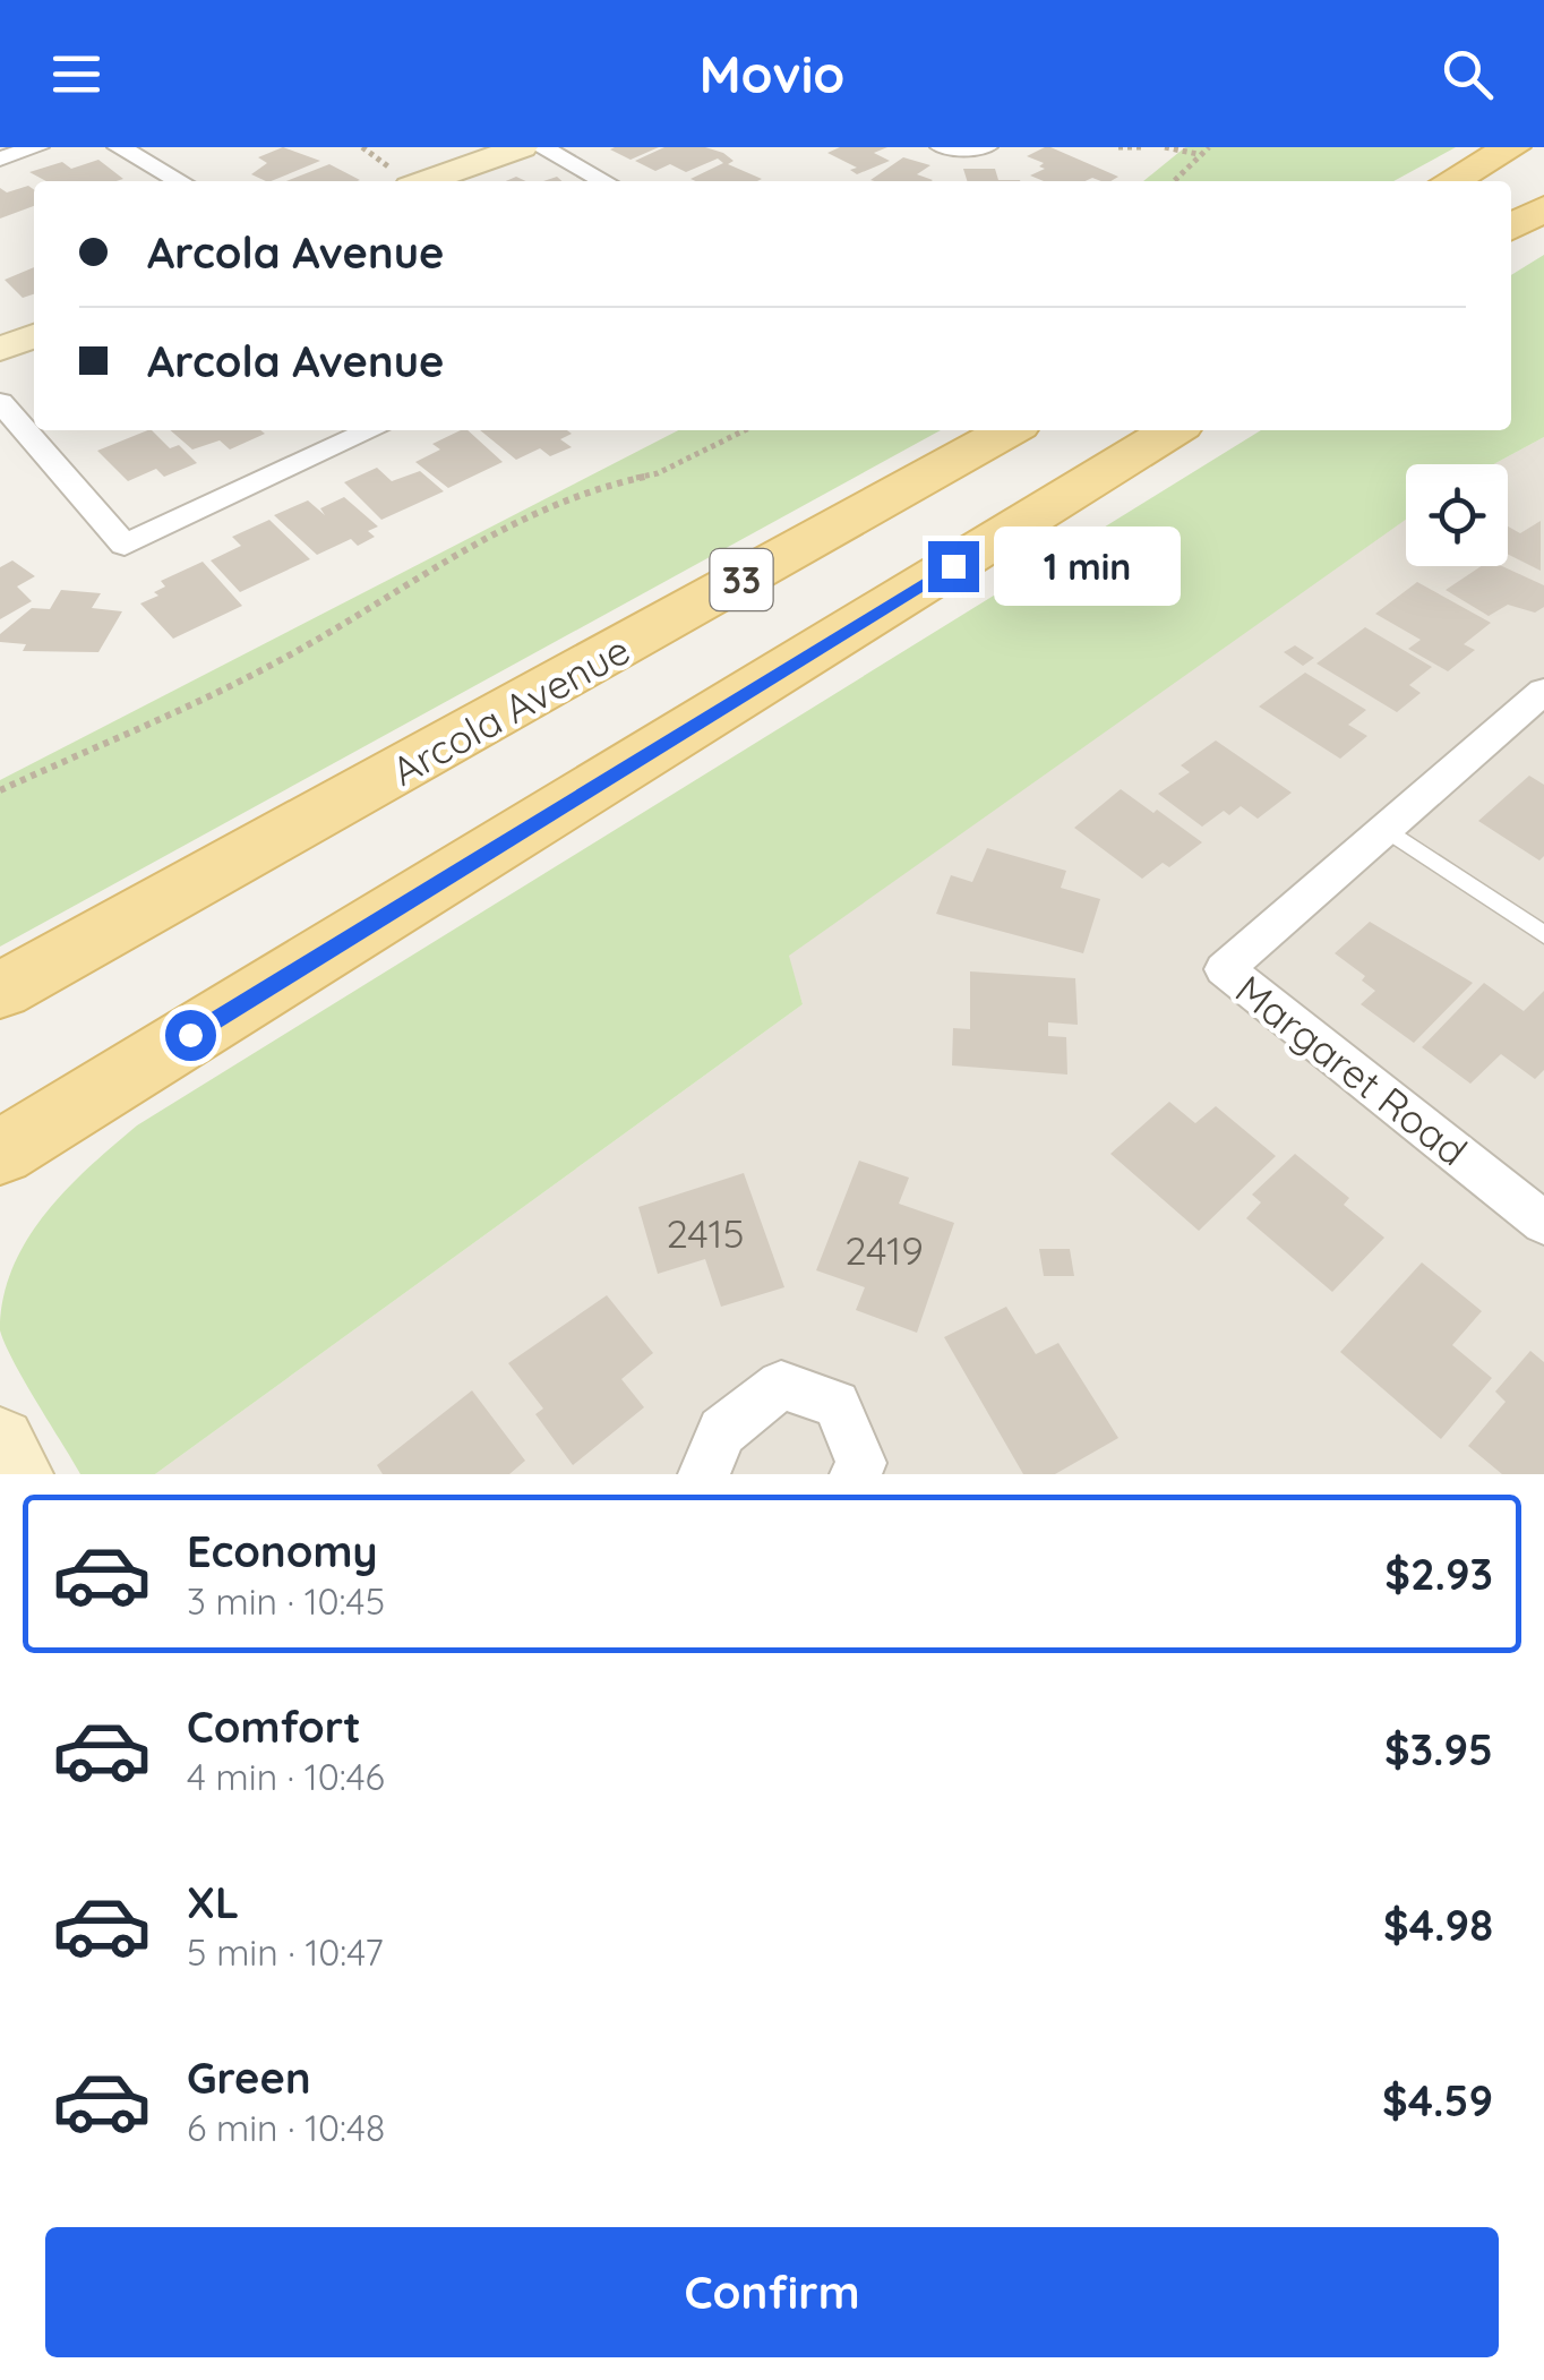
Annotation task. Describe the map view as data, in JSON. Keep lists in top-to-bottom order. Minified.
{"streets":{"main road":["33","Arcola Avenue"],"street":["Margaret Road"]},"house_numbers":["2415","2419"],"page":{"header":"Movio","banner":["Arcola Avenue","Arcola Avenue"],"bubble":"1 min","list":[{"name":"Economy","note":"3 min · 10:45","value":"$2.93"},{"name":"Comfort","note":"4 min · 10:46","value":"$3.95"},{"name":"XL","note":"5 min · 10:47","value":"$4.98"},{"name":"Green","note":"6 min · 10:48","value":"$4.59"}],"buttons":"Confirm"}}
